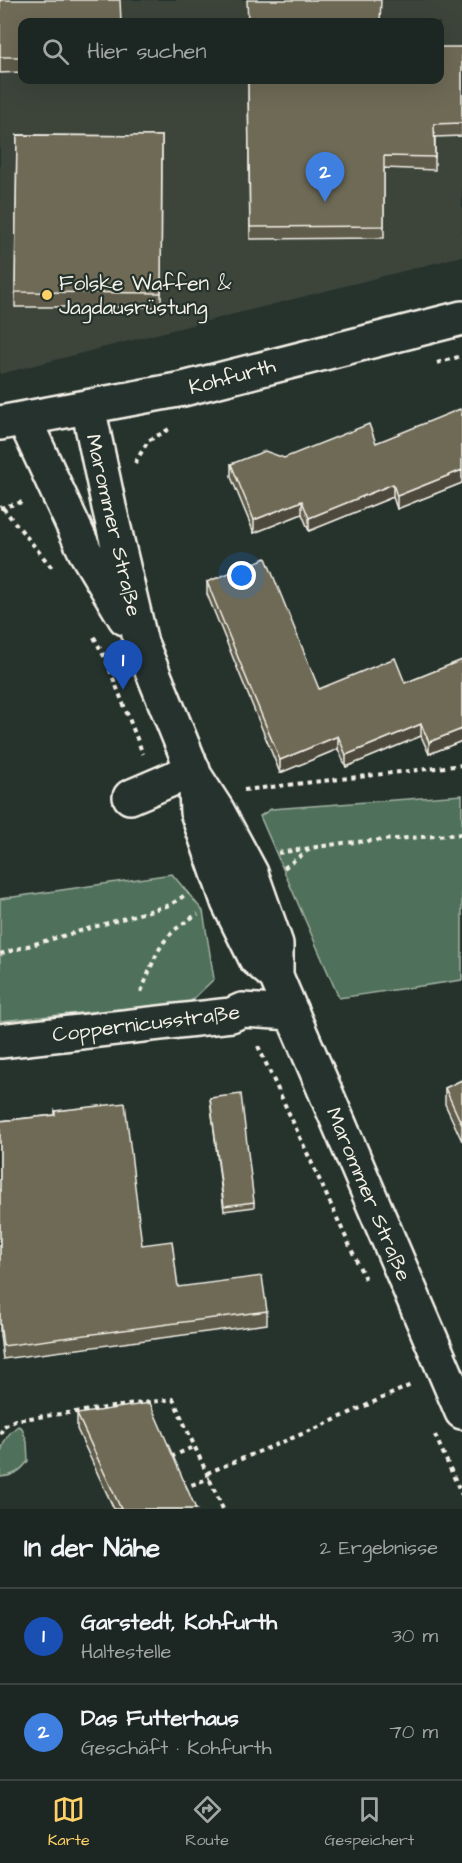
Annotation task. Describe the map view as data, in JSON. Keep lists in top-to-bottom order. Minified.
{"streets":{"street":["Kohfurth","Marommer Straße","Coppernicusstraße"]},"crossings":[["Kohfurth","Marommer Straße"],["Marommer Straße","Coppernicusstraße"]],"places":["Folske Waffen & Jagdausrüstung"],"page":{"search":"Hier suchen","pins":["2","1"],"heading":["In der Nähe","2 Ergebnisse"],"list":[{"mark":"1","name":"Garstedt, Kohfurth","note":"Haltestelle","value":"30 m"},{"mark":"2","name":"Das Futterhaus","note":"Geschäft · Kohfurth","value":"70 m"}],"nav":["Karte","Route","Gespeichert"]}}
